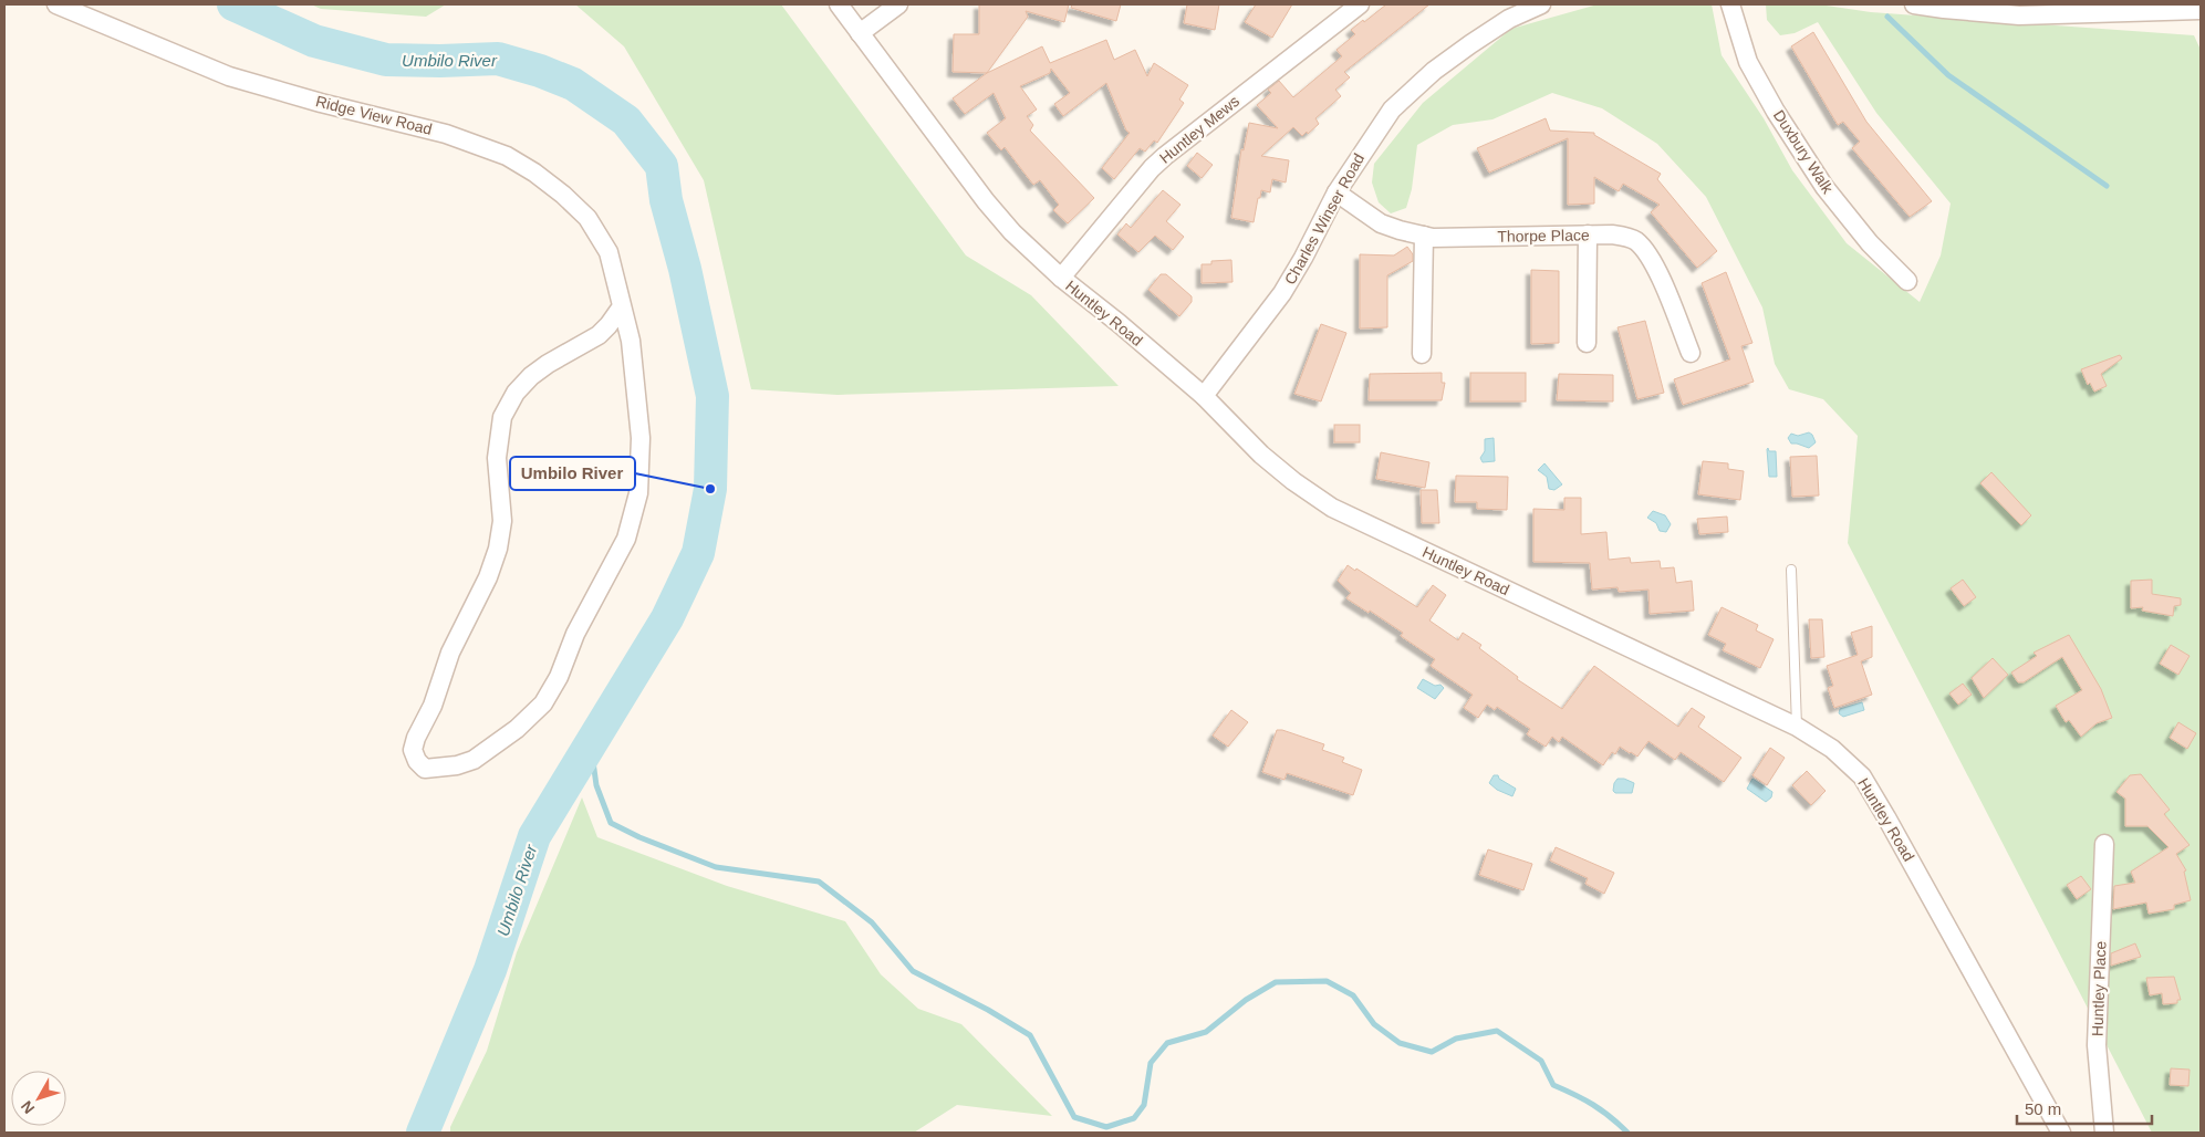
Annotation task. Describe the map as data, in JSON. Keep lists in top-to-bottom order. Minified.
{"streets":{"street":["Ridge View Road","Huntley Mews","Duxbury Walk","Charles Winser Road","Thorpe Place","Huntley Road","Huntley Place"]},"crossings":[["Huntley Mews","Huntley Road"],["Charles Winser Road","Thorpe Place"],["Charles Winser Road","Huntley Road"]],"water":["Umbilo River"],"places":["Umbilo River"],"scale_bar":"50 m","north":"bottom left"}
